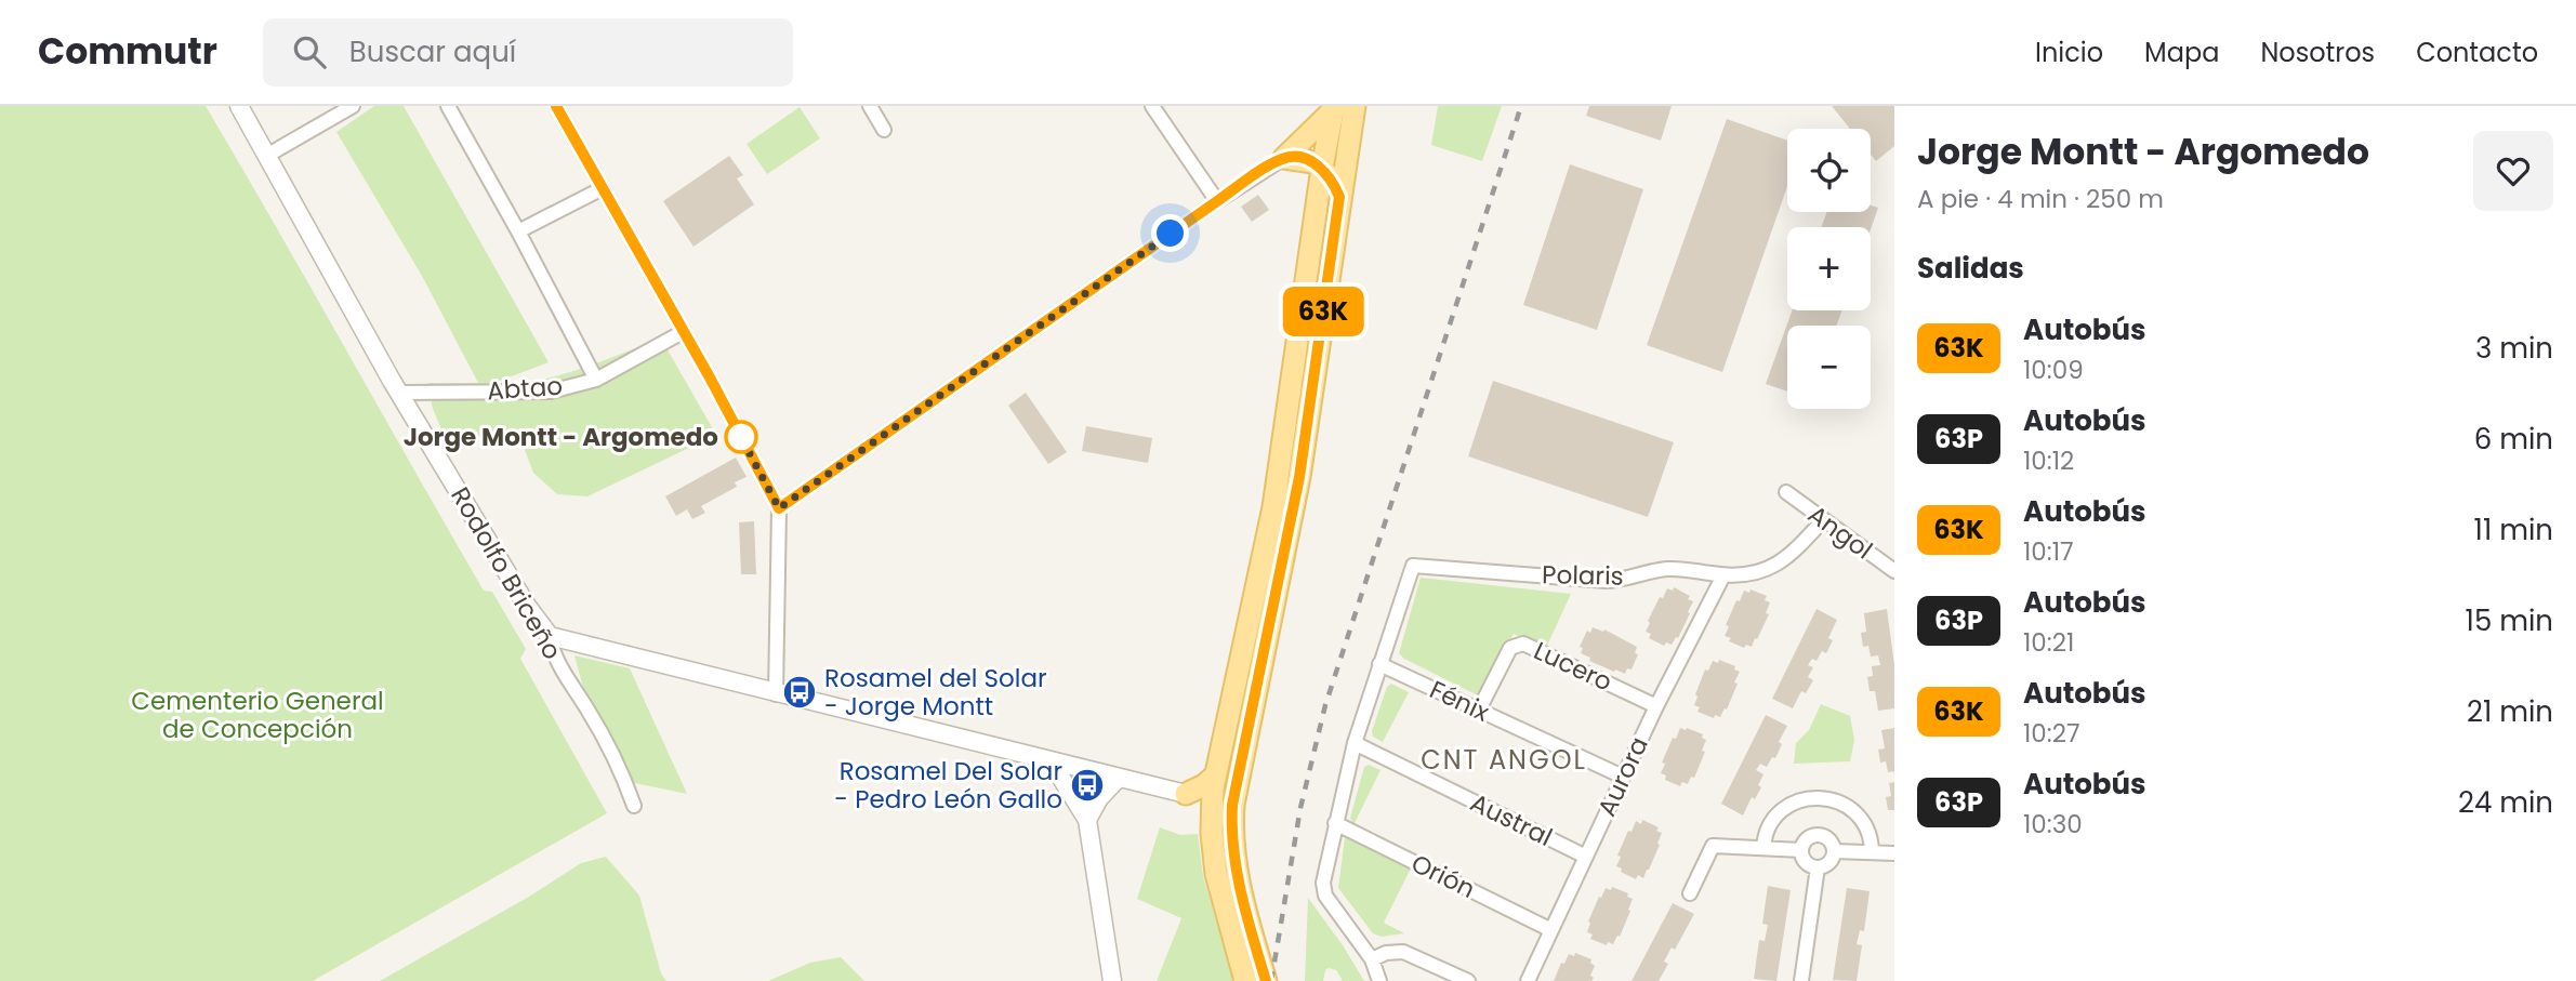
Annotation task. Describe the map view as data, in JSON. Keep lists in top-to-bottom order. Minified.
{"streets":{"street":["Abtao","Angol","Rodolfo Briceño","Polaris","Lucero","Fénix","Aurora","Austral","Orión"]},"crossings":[["Abtao","Rodolfo Briceño"],["Angol","Polaris"],["Polaris","Fénix"],["Polaris","Aurora"],["Lucero","Fénix"],["Lucero","Aurora"],["Fénix","Aurora"],["Aurora","Austral"],["Aurora","Orión"]],"districts":["CNT ANGOL"],"parks":["Cementerio General de Concepción"],"places":{"other":["Jorge Montt - Argomedo"],"bus stop":["Rosamel del Solar - Jorge Montt","Rosamel Del Solar - Pedro León Gallo"]},"lines":["bus line 63K"],"page":{"header":"Commutr","search":"Buscar aquí","nav":["Inicio","Mapa","Nosotros","Contacto"],"on_map":"63K","heading":[["Jorge Montt - Argomedo","A pie · 4 min · 250 m"],"Salidas"],"map_buttons":["+","−"],"list":[{"mark":"63K","name":"Autobús","note":"10:09","value":"3 min"},{"mark":"63P","name":"Autobús","note":"10:12","value":"6 min"},{"mark":"63K","name":"Autobús","note":"10:17","value":"11 min"},{"mark":"63P","name":"Autobús","note":"10:21","value":"15 min"},{"mark":"63K","name":"Autobús","note":"10:27","value":"21 min"},{"mark":"63P","name":"Autobús","note":"10:30","value":"24 min"}]}}
